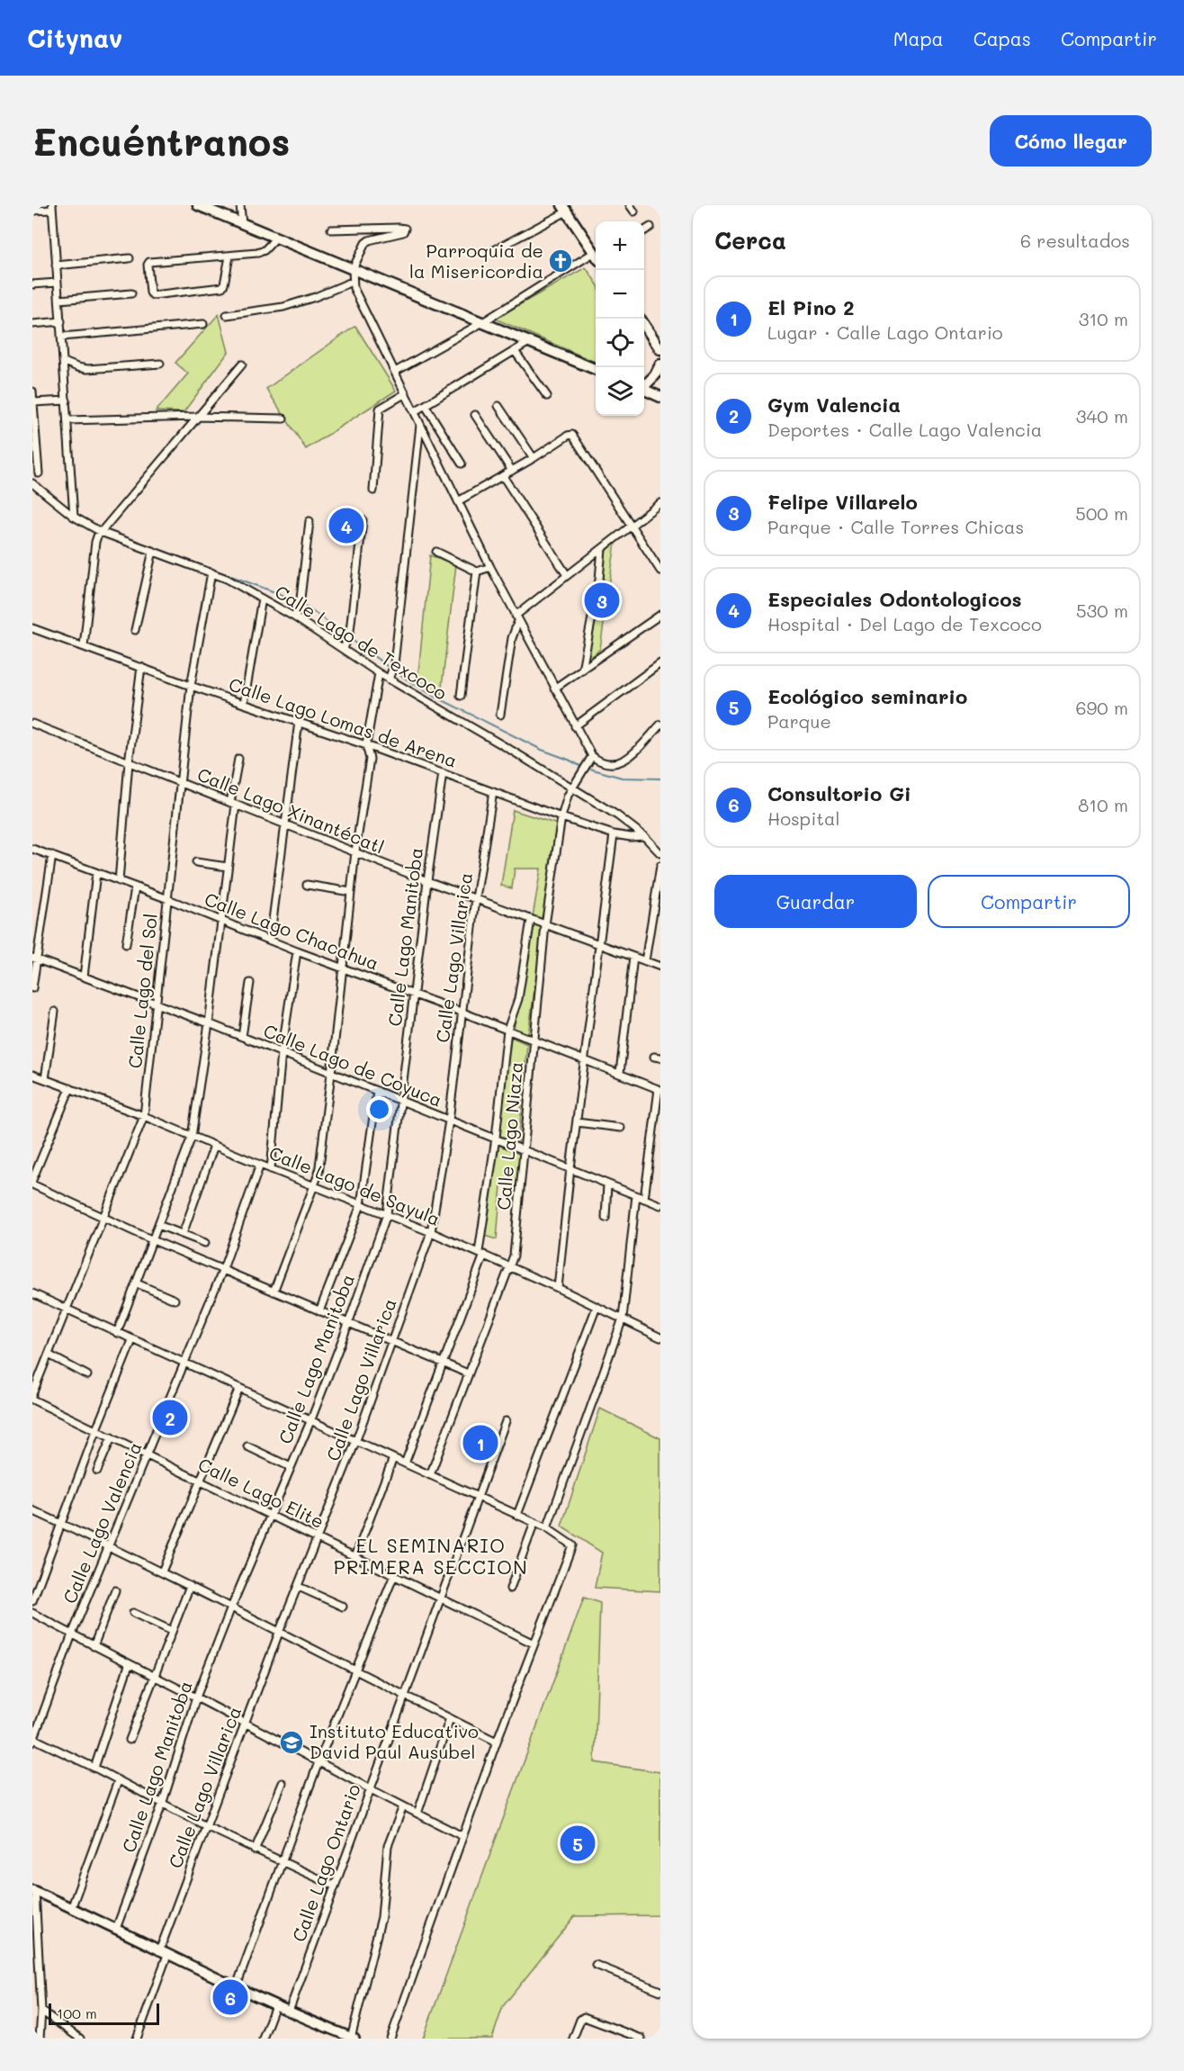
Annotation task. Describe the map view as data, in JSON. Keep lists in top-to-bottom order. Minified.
{"streets":{"street":["Calle Lago de Texcoco","Calle Lago Lomas de Arena","Calle Lago Xinantécatl","Calle Lago Chacahua","Calle Lago Manitoba","Calle Lago Villarica","Calle Lago del Sol","Calle Lago de Coyuca","Calle Lago Niaza","Calle Lago de Sayula","Calle Lago Elite","Calle Lago Valencia","Calle Lago Ontario"]},"crossings":[["Calle Lago de Texcoco","Calle Lago Lomas de Arena"],["Calle Lago de Texcoco","Calle Lago del Sol"],["Calle Lago de Texcoco","Calle Lago Niaza"],["Calle Lago Lomas de Arena","Calle Lago Manitoba"],["Calle Lago Lomas de Arena","Calle Lago Villarica"],["Calle Lago Lomas de Arena","Calle Lago del Sol"],["Calle Lago Lomas de Arena","Calle Lago Niaza"],["Calle Lago Xinantécatl","Calle Lago Manitoba"],["Calle Lago Xinantécatl","Calle Lago Villarica"],["Calle Lago Xinantécatl","Calle Lago del Sol"],["Calle Lago Xinantécatl","Calle Lago Niaza"],["Calle Lago Chacahua","Calle Lago Manitoba"],["Calle Lago Chacahua","Calle Lago Villarica"],["Calle Lago Chacahua","Calle Lago del Sol"],["Calle Lago Chacahua","Calle Lago Niaza"],["Calle Lago Manitoba","Calle Lago de Coyuca"],["Calle Lago Manitoba","Calle Lago de Sayula"],["Calle Lago Manitoba","Calle Lago Elite"],["Calle Lago Villarica","Calle Lago de Coyuca"],["Calle Lago Villarica","Calle Lago de Sayula"],["Calle Lago Villarica","Calle Lago Elite"],["Calle Lago del Sol","Calle Lago de Coyuca"],["Calle Lago del Sol","Calle Lago de Sayula"],["Calle Lago de Coyuca","Calle Lago Niaza"],["Calle Lago Niaza","Calle Lago de Sayula"],["Calle Lago de Sayula","Calle Lago Valencia"],["Calle Lago Elite","Calle Lago Valencia"],["Calle Lago Elite","Calle Lago Ontario"]],"districts":["EL SEMINARIO PRIMERA SECCION"],"places":{"church":["Parroquia de la Misericordia"],"school or university":["Instituto Educativo David Paul Ausubel"]},"scale_bar":"100 m","page":{"header":"Citynav","nav":["Mapa","Capas","Compartir"],"buttons":["Cómo llegar",["Guardar","Compartir"]],"title":"Encuéntranos","heading":["Cerca","6 resultados"],"map_buttons":["+","−"],"list":[{"mark":"1","name":"El Pino 2","note":"Lugar · Calle Lago Ontario","value":"310 m"},{"mark":"2","name":"Gym Valencia","note":"Deportes · Calle Lago Valencia","value":"340 m"},{"mark":"3","name":"Felipe Villarelo","note":"Parque · Calle Torres Chicas","value":"500 m"},{"mark":"4","name":"Especiales Odontologicos","note":"Hospital · Del Lago de Texcoco","value":"530 m"},{"mark":"5","name":"Ecológico seminario","note":"Parque","value":"690 m"},{"mark":"6","name":"Consultorio Gi","note":"Hospital","value":"810 m"}],"pins":["4","3","2","1","5","6"],"scale":"100 m"}}
